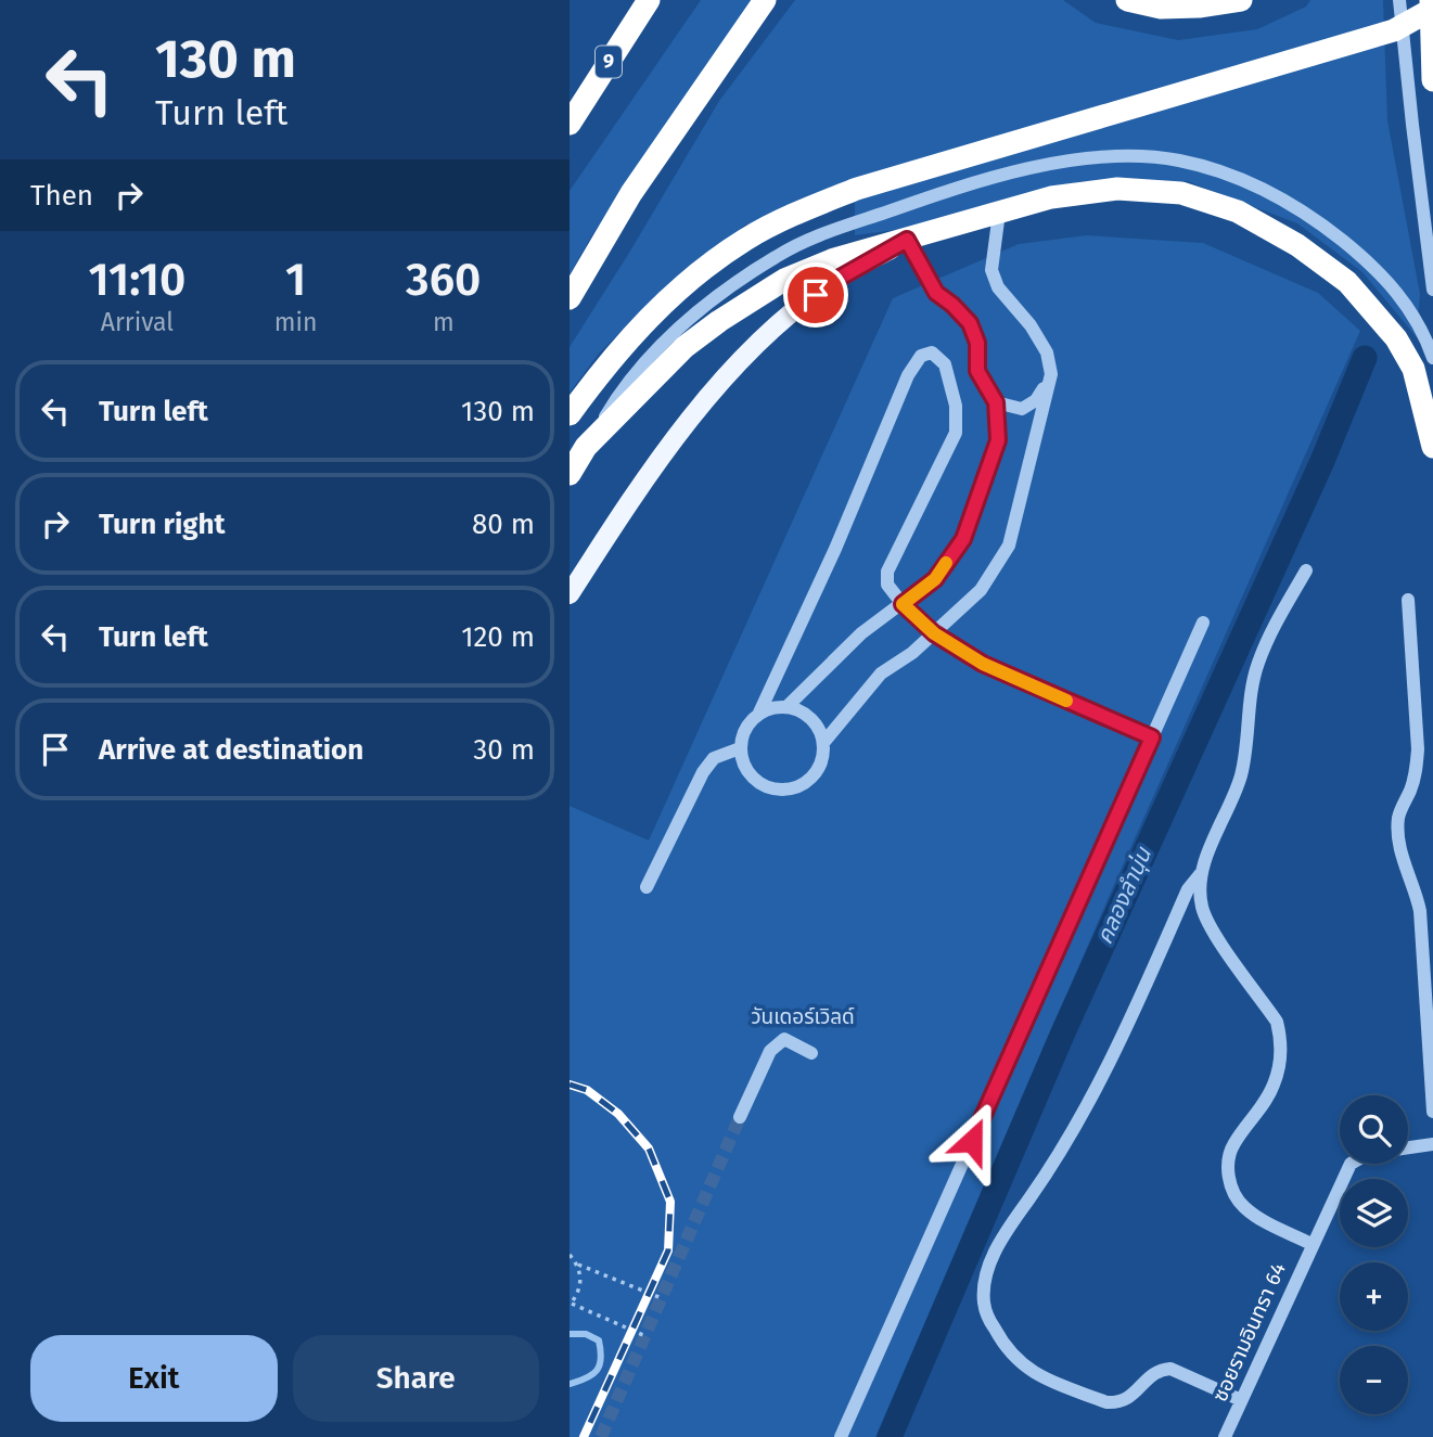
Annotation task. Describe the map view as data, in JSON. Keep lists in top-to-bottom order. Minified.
{"streets":{"highway":["9"],"street":["ซอยรามอินทรา 64"]},"water":["คลองลำนุ่น"],"parks":["วันเดอร์เวิลด์"],"page":{"turn":["130 m","Turn left"],"then":"Then","eta":["11:10","Arrival","1","min","360","m"],"list":[{"name":"Turn left","value":"130 m"},{"name":"Turn right","value":"80 m"},{"name":"Turn left","value":"120 m"},{"name":"Arrive at destination","value":"30 m"}],"map_buttons":["+","−"],"buttons":["Exit","Share"]}}
